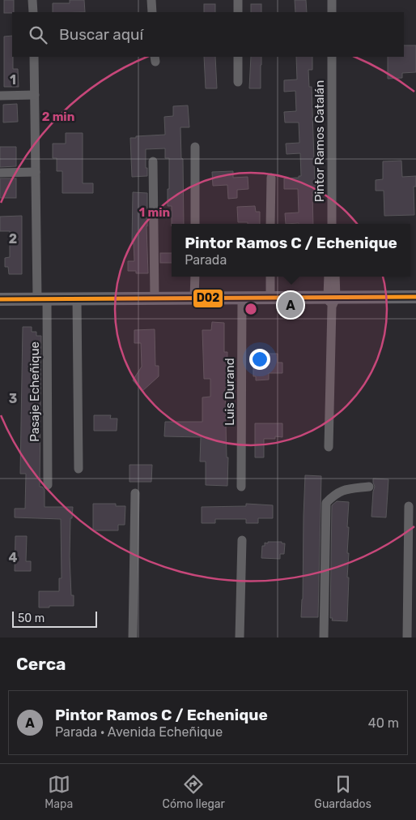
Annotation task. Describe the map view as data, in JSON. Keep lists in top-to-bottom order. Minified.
{"streets":{"street":["Pintor Ramos Catalán","Pasaje Echeñique","Luis Durand"]},"lines":["transit line D02"],"scale_bar":"50 m","page":{"search":"Buscar aquí","popup":["Pintor Ramos C / Echenique","Parada"],"pins":"A","scale":"50 m","heading":"Cerca","list":[{"mark":"A","name":"Pintor Ramos C / Echenique","note":"Parada · Avenida Echeñique","value":"40 m"}],"nav":["Mapa","Cómo llegar","Guardados"]},"grid":{"rows":["1","2","3","4"]},"rings":["2 min","1 min"]}
